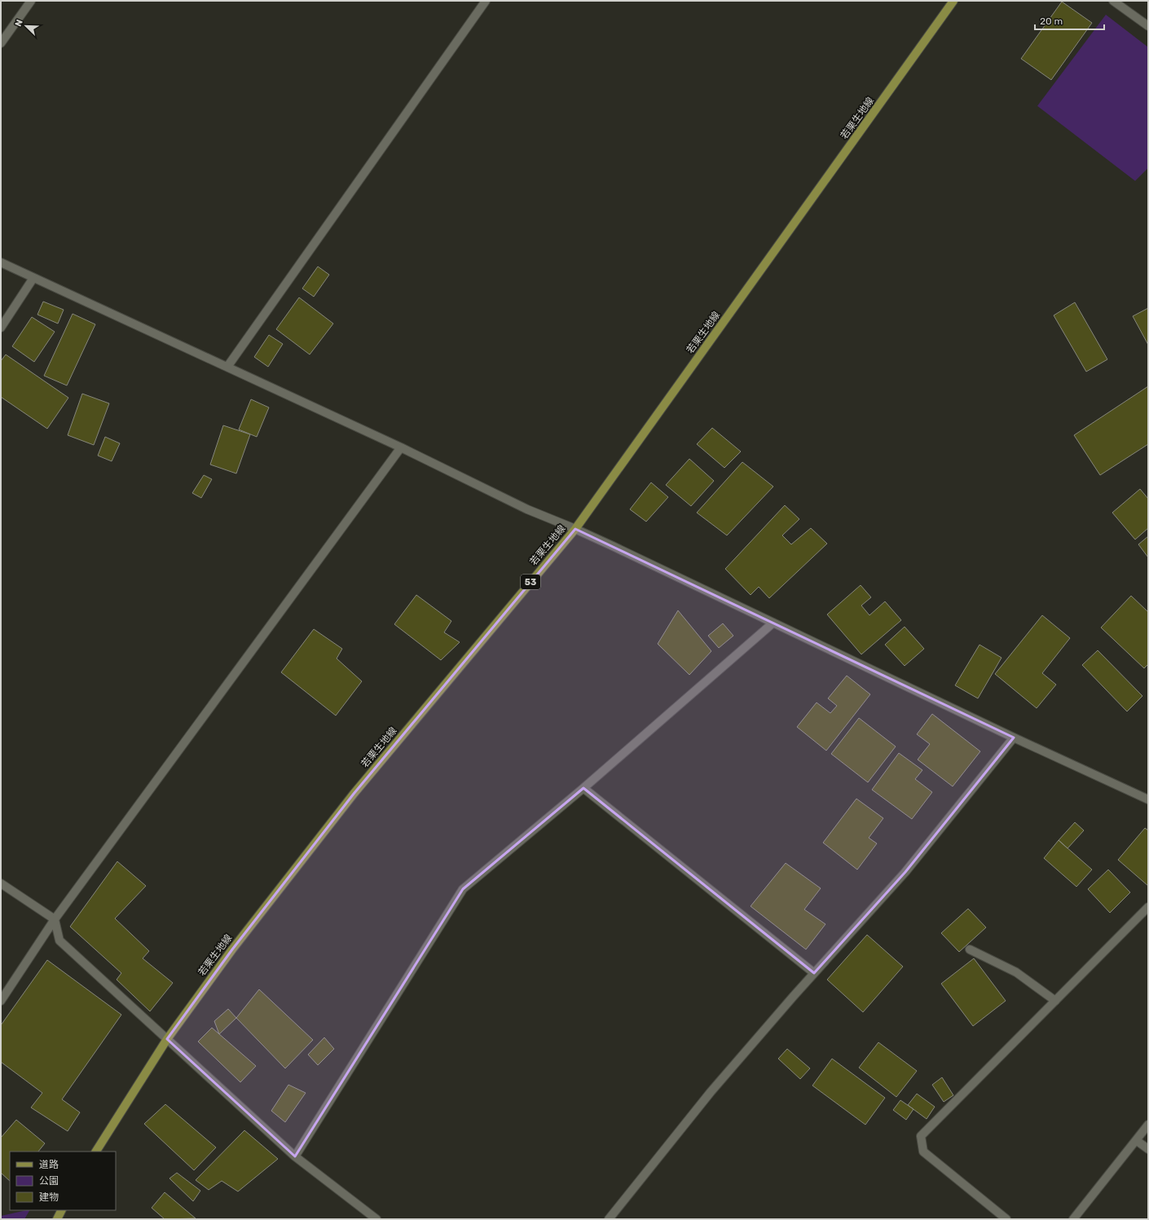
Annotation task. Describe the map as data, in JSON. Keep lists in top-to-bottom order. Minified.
{"streets":{"main road":["若栗生地線","53"]},"legend":["道路","公園","建物"],"scale_bar":"20 m","north":"top left"}
